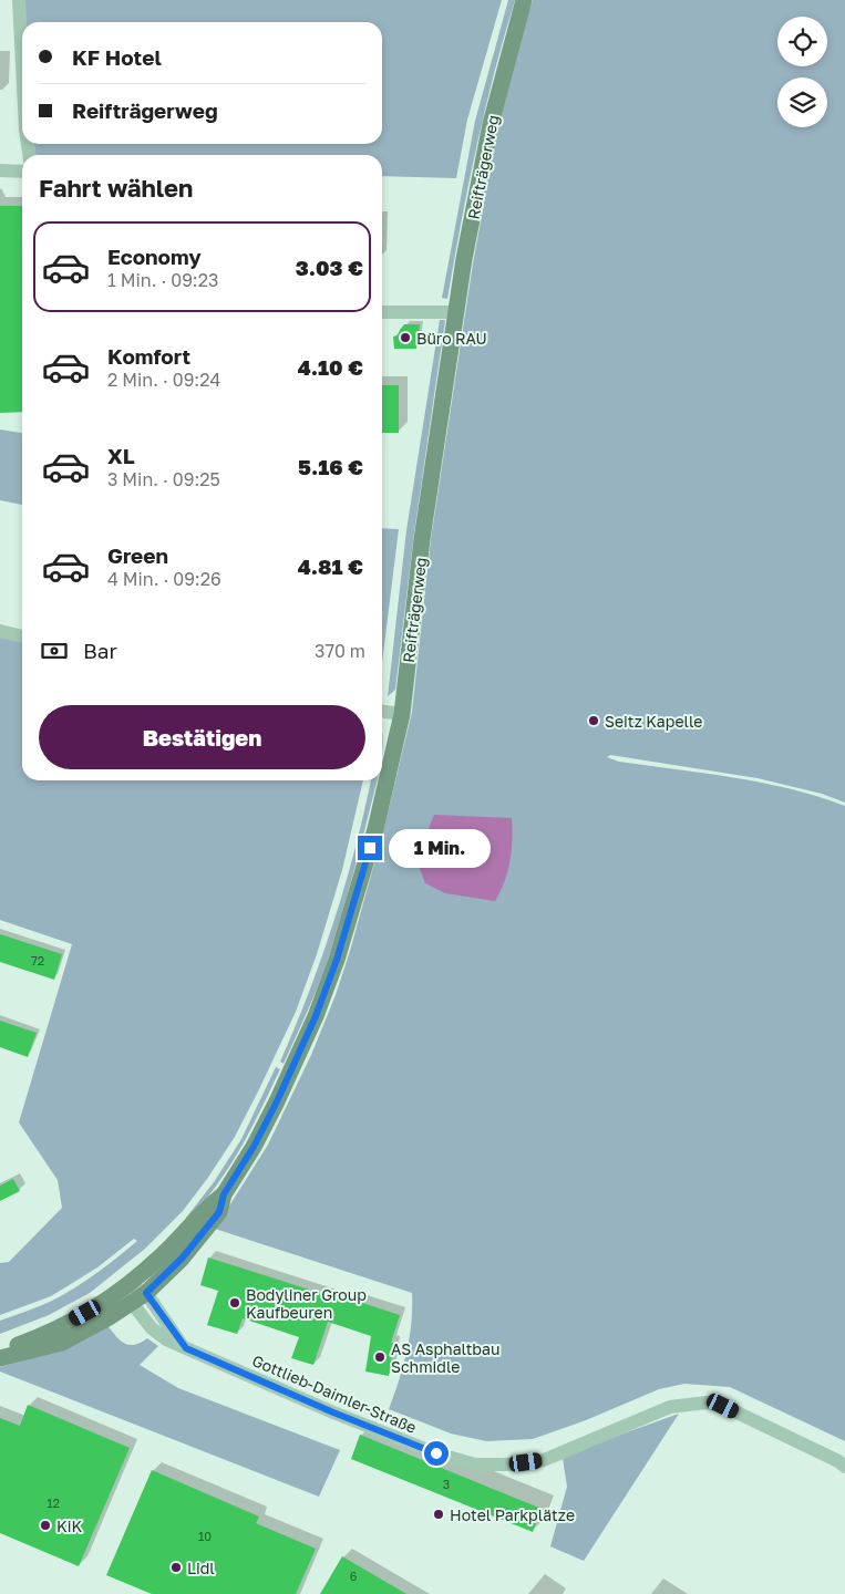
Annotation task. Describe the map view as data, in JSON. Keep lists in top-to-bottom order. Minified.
{"streets":{"street":["Reifträgerweg","Gottlieb-Daimler-Straße"]},"crossings":[["Reifträgerweg","Gottlieb-Daimler-Straße"]],"places":["Büro RAU","Seitz Kapelle","Bodyliner Group Kaufbeuren","AS Asphaltbau Schmidle","Hotel Parkplätze","KiK","Lidl"],"house_numbers":["72","3","12","10","6"],"page":{"banner":["KF Hotel","Reifträgerweg"],"heading":"Fahrt wählen","list":[{"name":"Economy","note":"1 Min. · 09:23","value":"3.03 €"},{"name":"Komfort","note":"2 Min. · 09:24","value":"4.10 €"},{"name":"XL","note":"3 Min. · 09:25","value":"5.16 €"},{"name":"Green","note":"4 Min. · 09:26","value":"4.81 €"}],"pay":["Bar","370 m"],"buttons":"Bestätigen","bubble":"1 Min."}}
